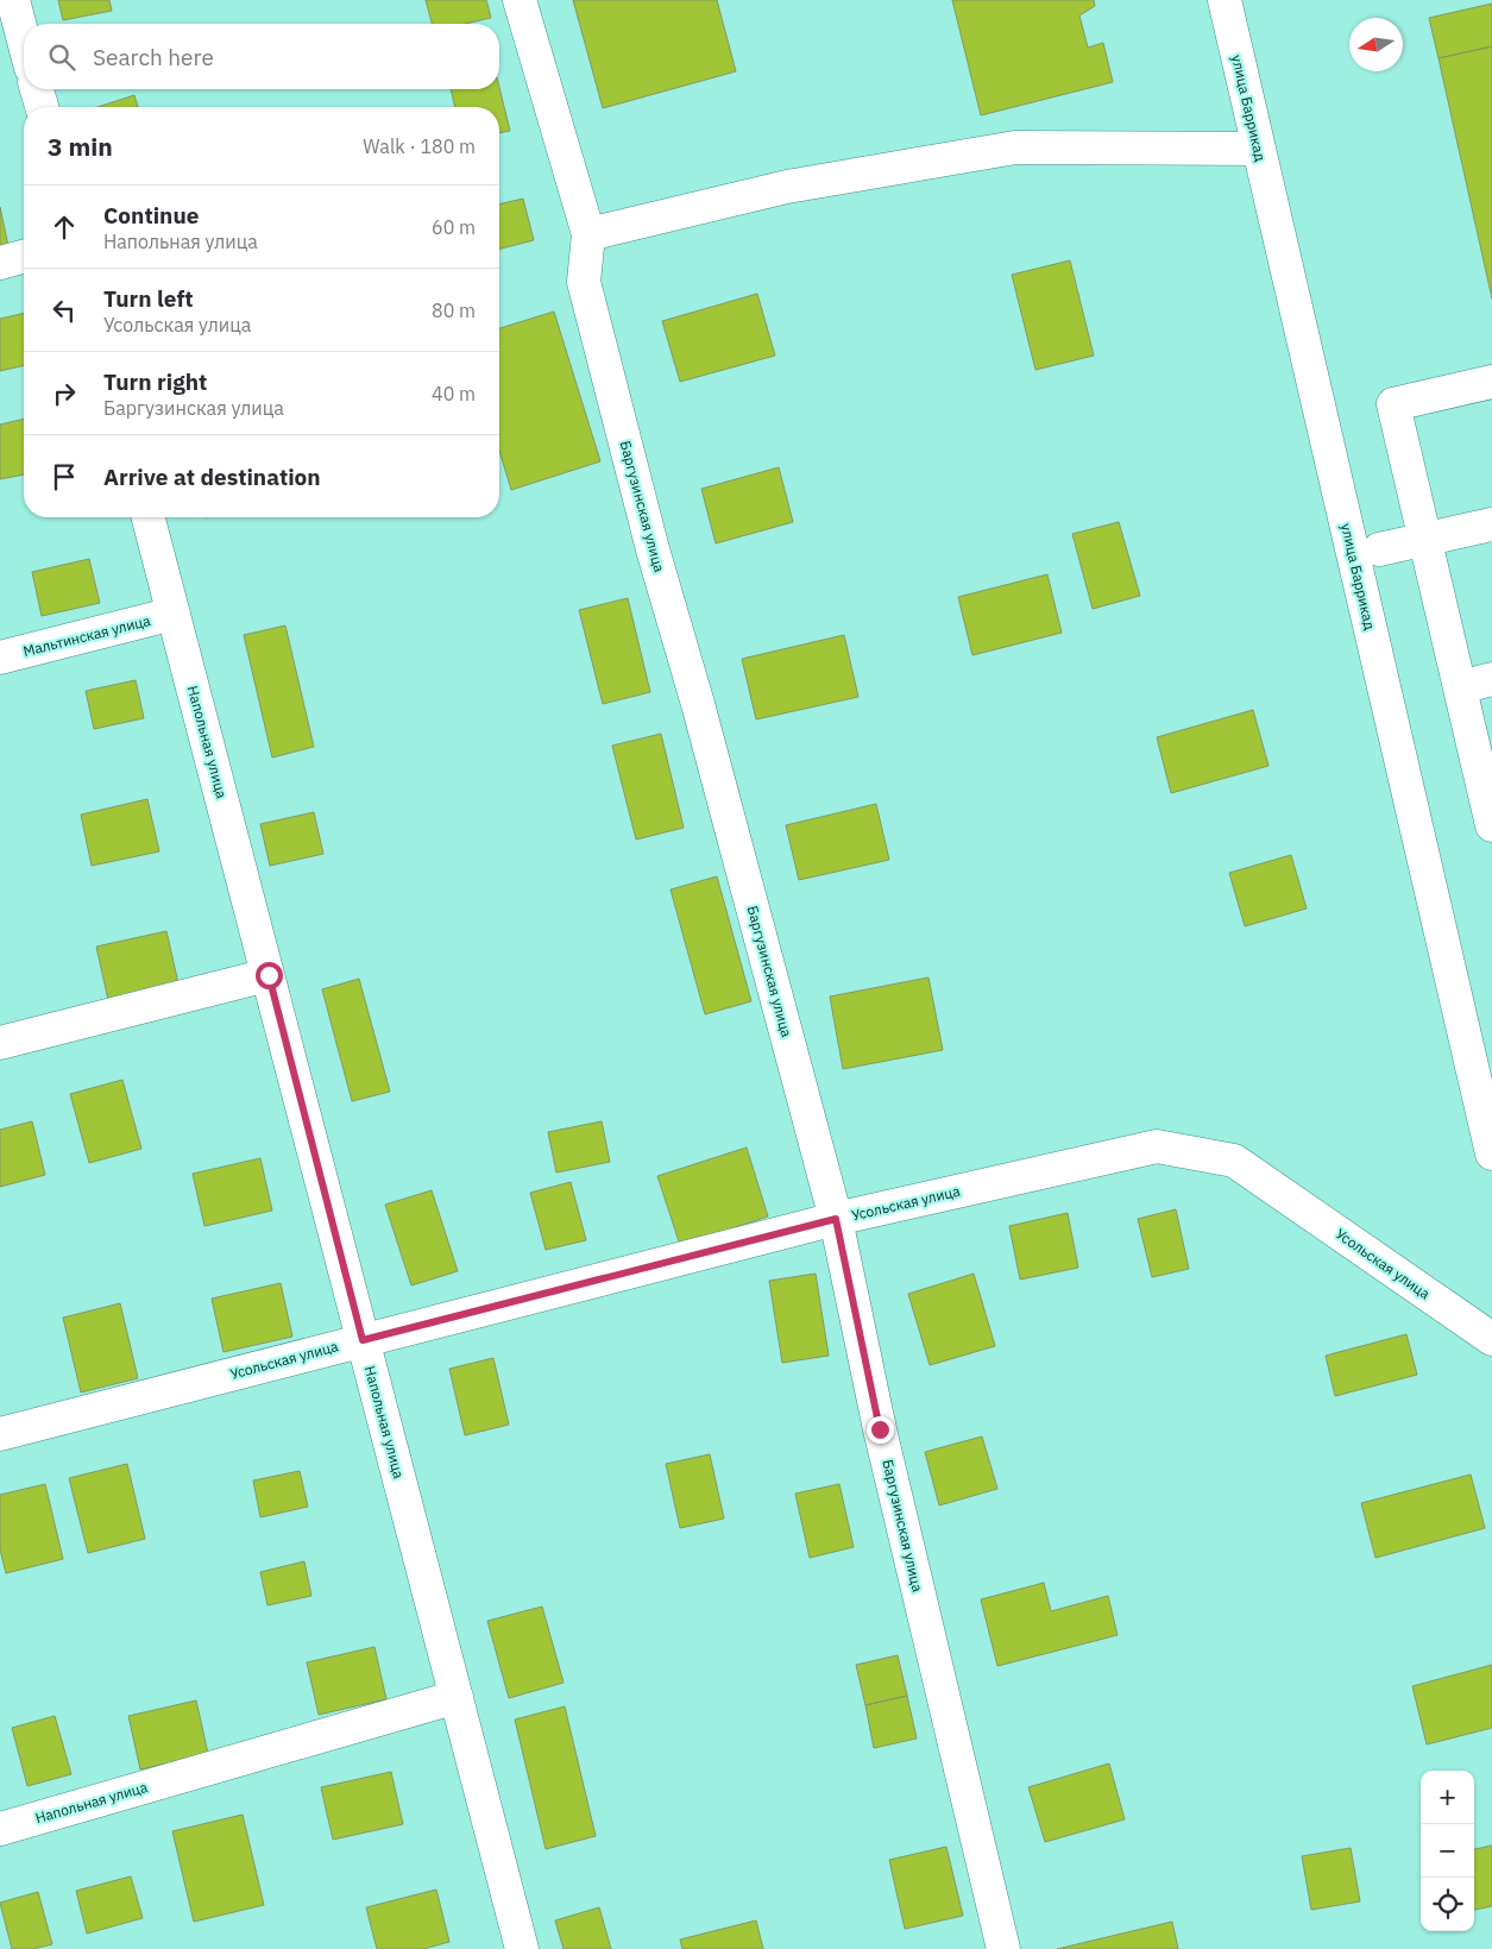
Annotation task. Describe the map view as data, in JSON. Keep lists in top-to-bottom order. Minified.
{"streets":{"street":["улица Баррикад","Баргузинская улица","Мальтинская улица","Напольная улица","Усольская улица"]},"crossings":[["Баргузинская улица","Усольская улица"],["Мальтинская улица","Напольная улица"],["Напольная улица","Усольская улица"]],"north":"left","page":{"search":"Search here","heading":["3 min","Walk · 180 m"],"list":[["Continue","Напольная улица","60 m"],["Turn left","Усольская улица","80 m"],["Turn right","Баргузинская улица","40 m"],"Arrive at destination"],"map_buttons":["+","−"]}}
